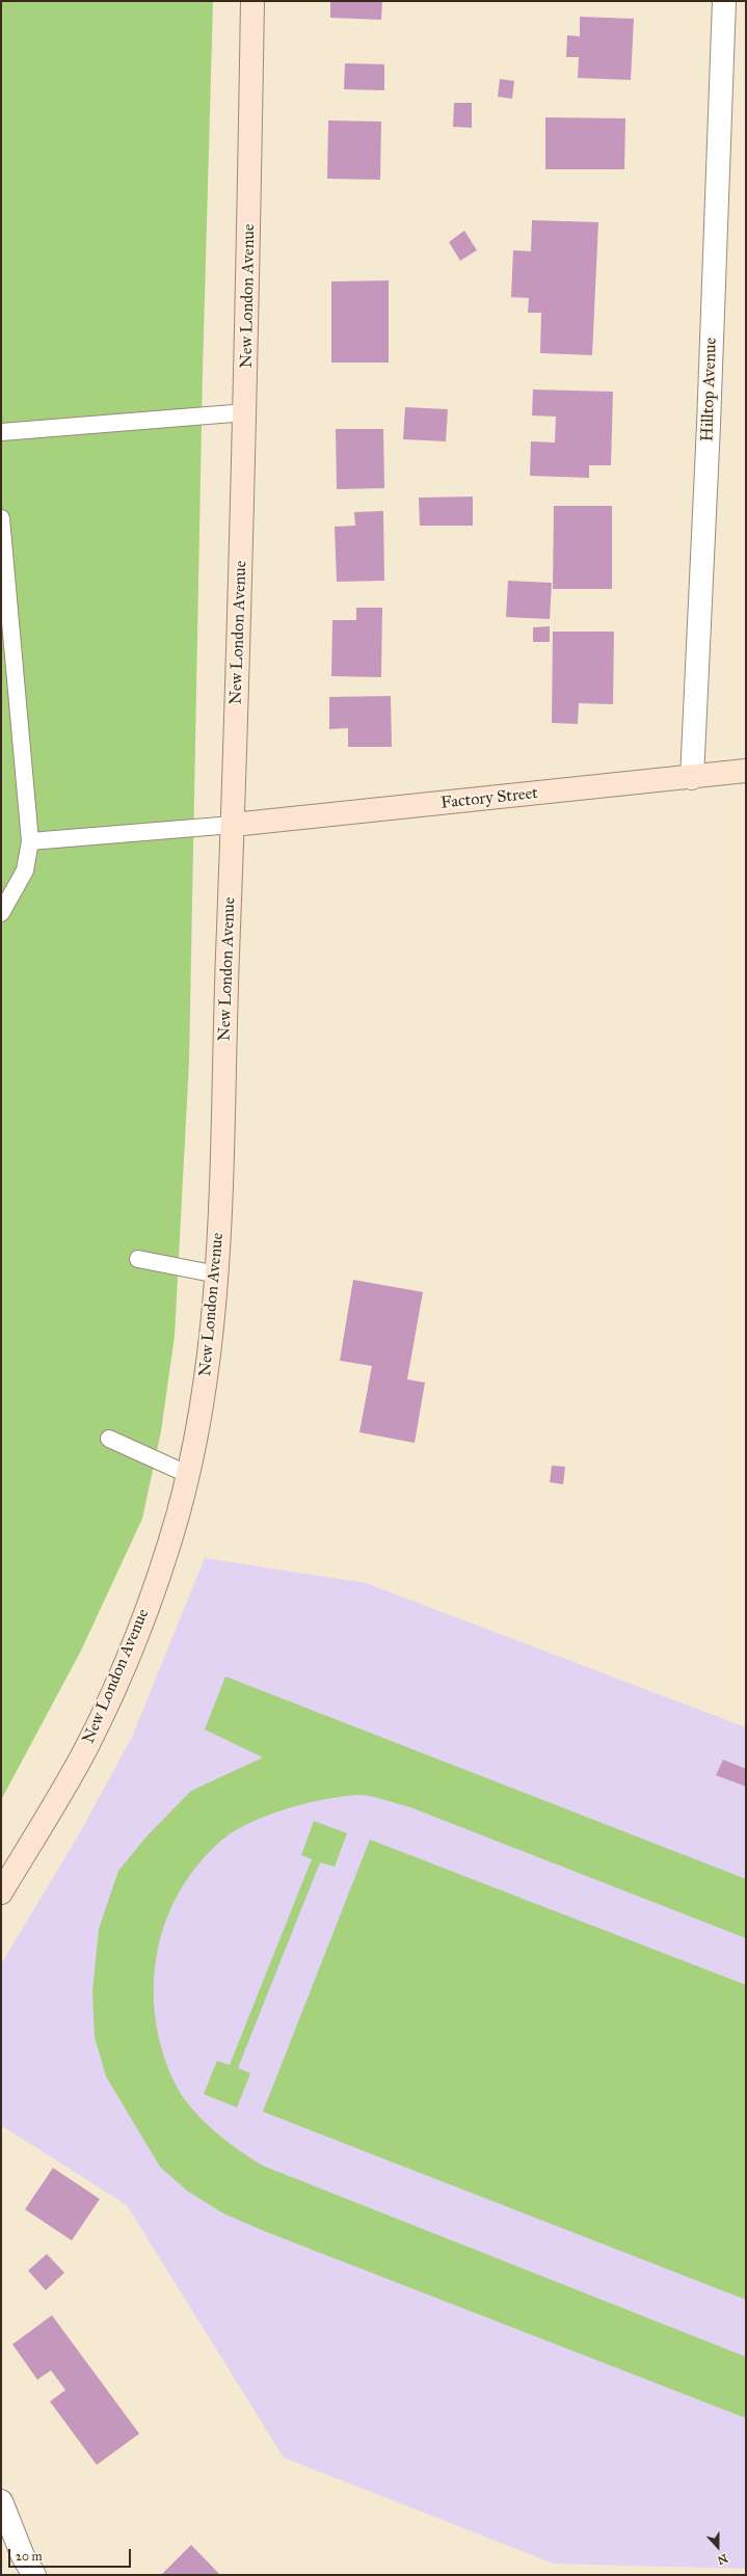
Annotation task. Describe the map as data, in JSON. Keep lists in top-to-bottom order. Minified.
{"streets":{"main road":["New London Avenue","Factory Street"],"street":["Hilltop Avenue"]},"crossings":[["New London Avenue","Factory Street"],["Hilltop Avenue","Factory Street"]],"scale_bar":"20 m","north":"bottom"}
